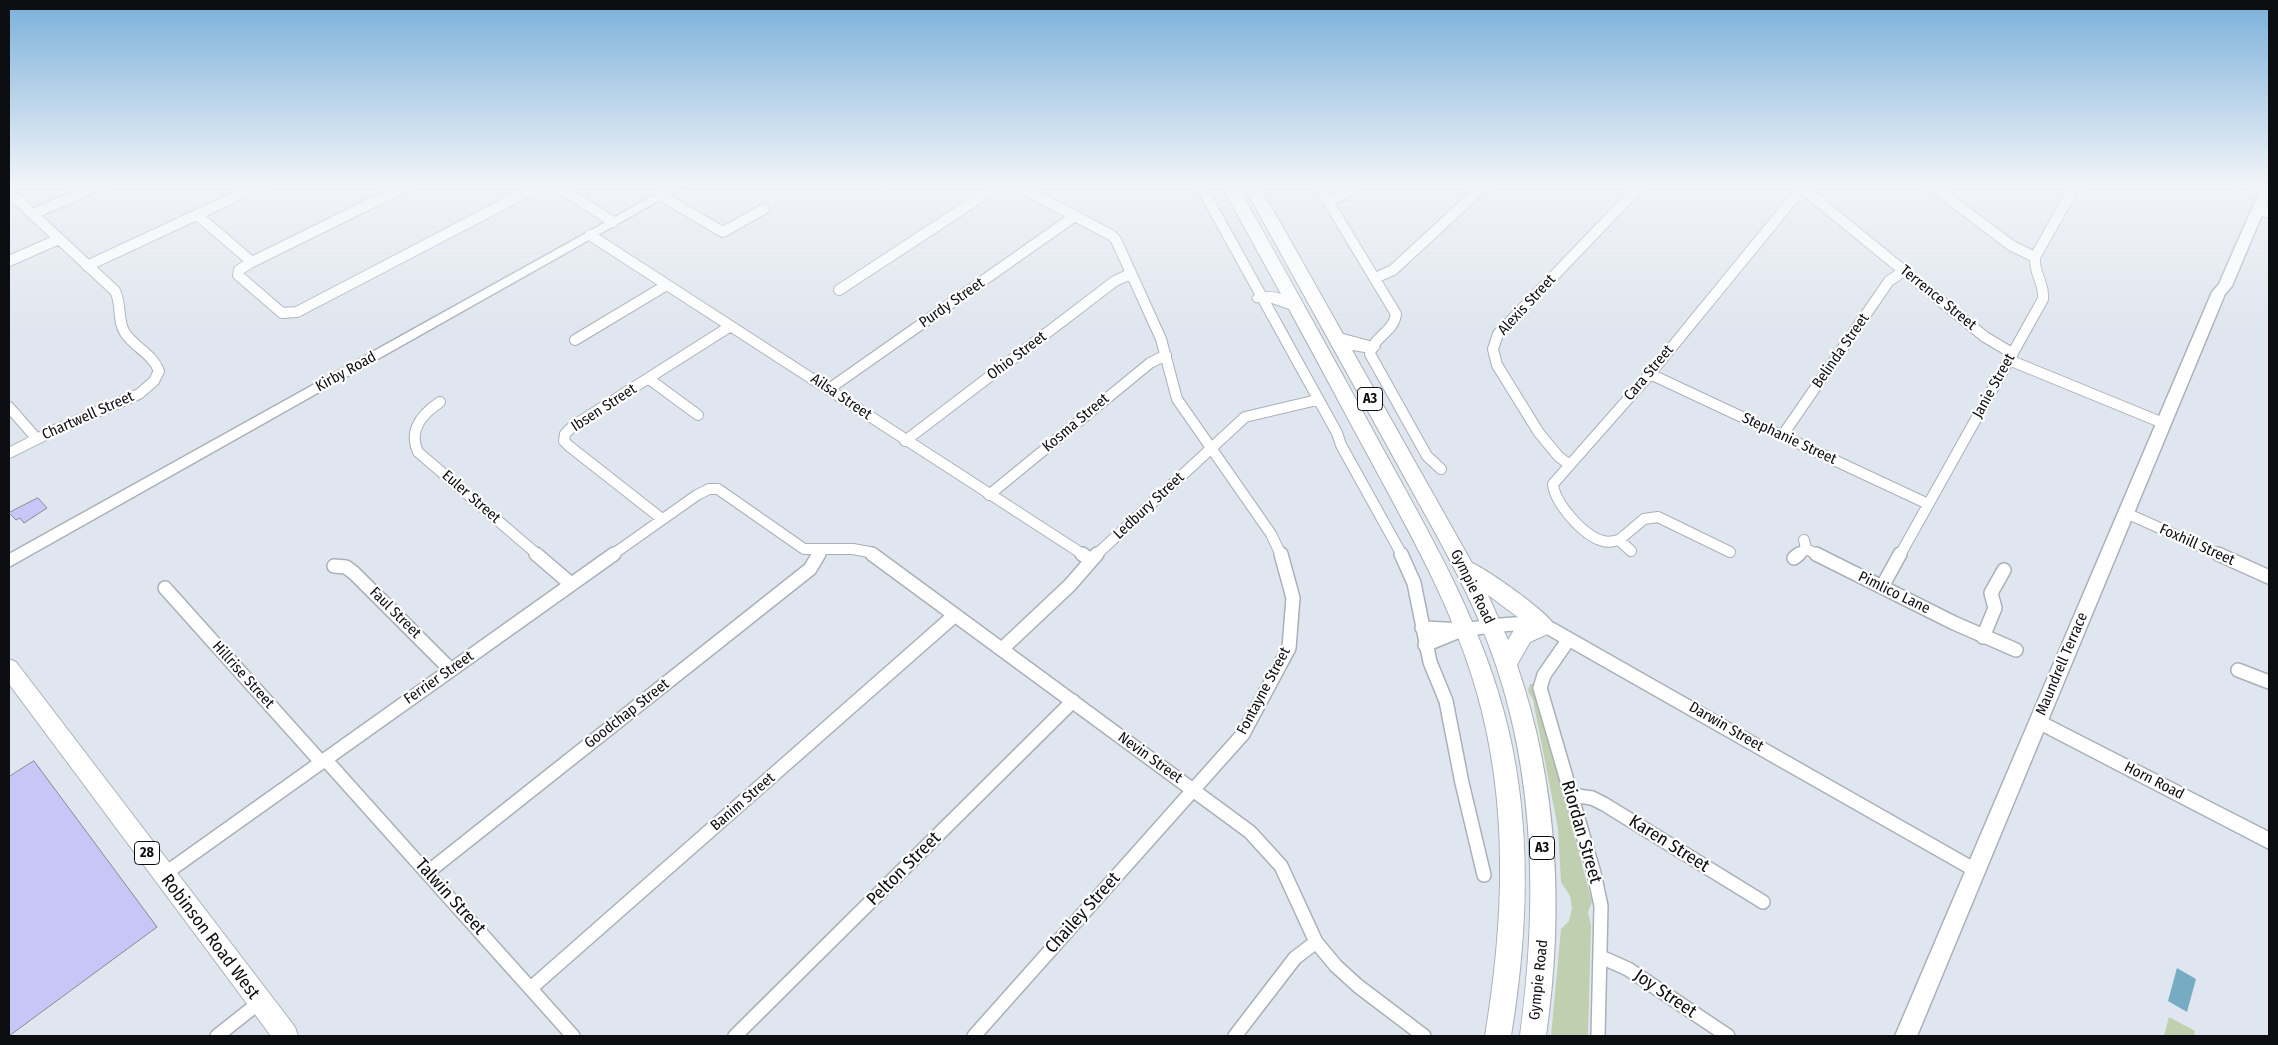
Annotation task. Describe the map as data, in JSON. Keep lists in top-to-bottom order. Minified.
{"streets":{"highway":["A3","Gympie Road"],"main road":["Maundrell Terrace","28","Robinson Road West"],"street":["Terrence Street","Purdy Street","Alexis Street","Belinda Street","Ohio Street","Kirby Road","Cara Street","Janie Street","Ailsa Street","Ibsen Street","Chartwell Street","Kosma Street","Stephanie Street","Euler Street","Ledbury Street","Foxhill Street","Pimlico Lane","Faul Street","Hillrise Street","Ferrier Street","Fontayne Street","Goodchap Street","Darwin Street","Nevin Street","Horn Road","Banim Street","Riordan Street","Karen Street","Pelton Street","Talwin Street","Chailey Street","Joy Street"]},"crossings":[["Terrence Street","Belinda Street"],["Terrence Street","Janie Street"],["Terrence Street","Maundrell Terrace"],["Purdy Street","Ailsa Street"],["Alexis Street","Cara Street"],["Belinda Street","Stephanie Street"],["Ohio Street","Ailsa Street"],["Ohio Street","Fontayne Street"],["Kirby Road","Ailsa Street"],["Cara Street","Stephanie Street"],["Janie Street","Stephanie Street"],["Janie Street","Pimlico Lane"],["Ailsa Street","Ibsen Street"],["Ailsa Street","Kosma Street"],["Ailsa Street","Ledbury Street"],["Ibsen Street","Ferrier Street"],["Kosma Street","Fontayne Street"],["Euler Street","Ferrier Street"],["Ledbury Street","Fontayne Street"],["Ledbury Street","Nevin Street"],["Foxhill Street","Maundrell Terrace"],["Gympie Road","Darwin Street"],["Faul Street","Ferrier Street"],["Maundrell Terrace","Darwin Street"],["Maundrell Terrace","Horn Road"],["Hillrise Street","Ferrier Street"],["Hillrise Street","Talwin Street"],["Ferrier Street","Goodchap Street"],["Ferrier Street","Nevin Street"],["Ferrier Street","Talwin Street"],["Ferrier Street","Robinson Road West"],["Fontayne Street","Nevin Street"],["Fontayne Street","Chailey Street"],["Goodchap Street","Nevin Street"],["Goodchap Street","Talwin Street"],["Darwin Street","Riordan Street"],["Nevin Street","Banim Street"],["Nevin Street","Pelton Street"],["Nevin Street","Chailey Street"],["Banim Street","Talwin Street"],["Riordan Street","Karen Street"],["Riordan Street","Joy Street"]]}
